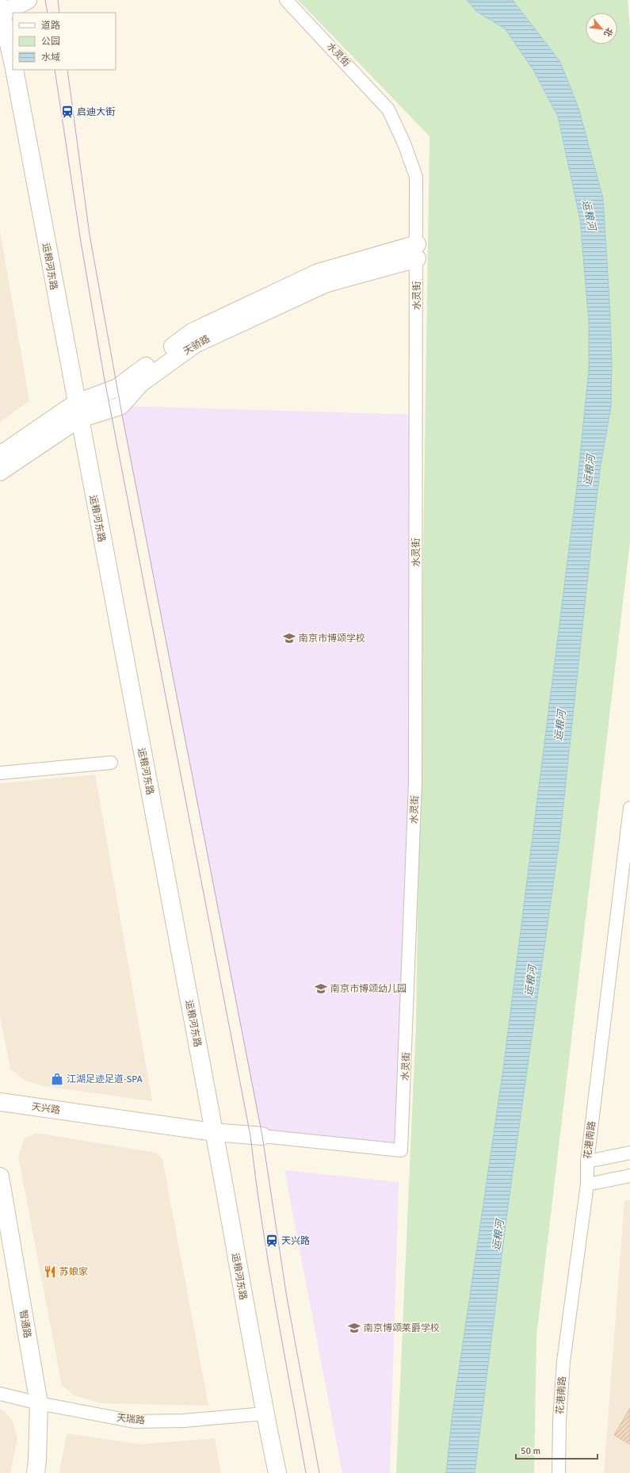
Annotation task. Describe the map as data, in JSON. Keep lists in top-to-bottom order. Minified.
{"streets":{"main road":["运粮河东路","天骄路","天兴路","智通路"],"street":["水灵街","花港南路","天瑞路"]},"crossings":[["水灵街","天骄路"],["水灵街","天兴路"],["运粮河东路","天骄路"],["运粮河东路","天兴路"],["运粮河东路","天瑞路"],["智通路","天瑞路"]],"water":["运粮河"],"places":{"station":["启迪大街","天兴路"],"school or university":["南京市博颂学校","南京市博颂幼儿园","南京博颂莱爵学校"],"shop":["江湖足迹足道·SPA"],"restaurant":["苏娘家"]},"legend":["道路","公园","水域"],"scale_bar":"50 m","north":"bottom right"}
